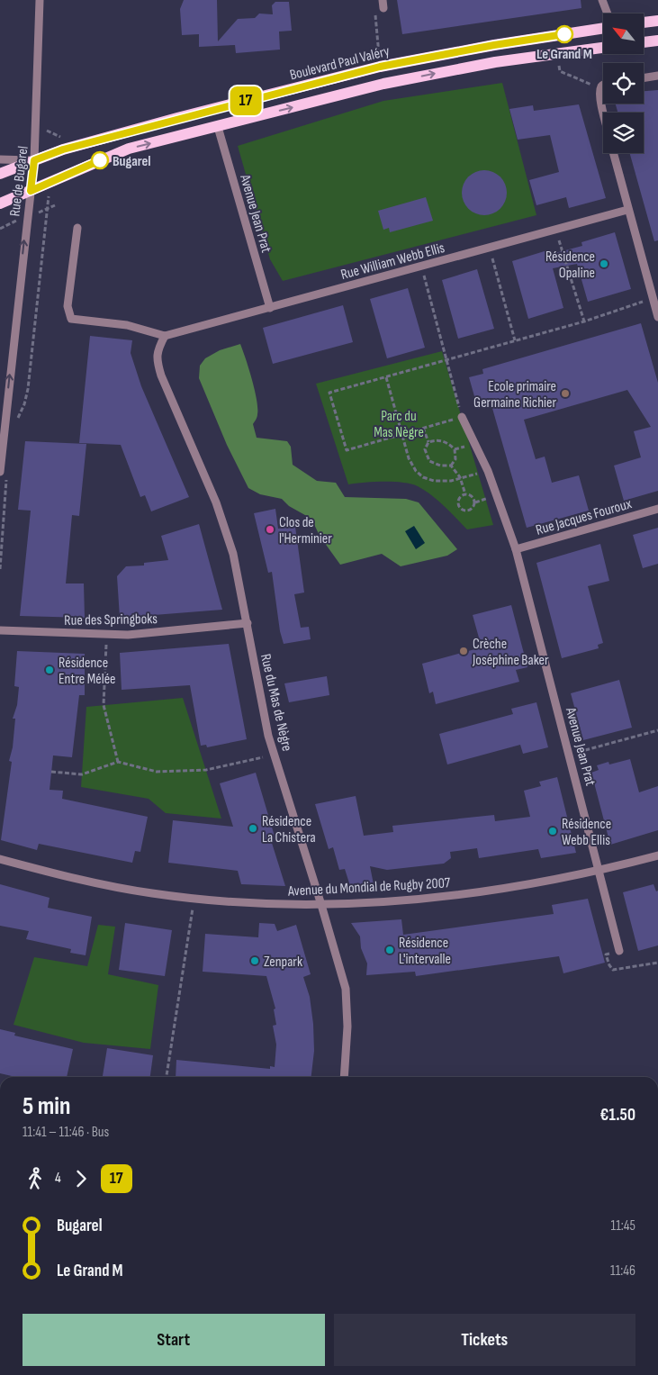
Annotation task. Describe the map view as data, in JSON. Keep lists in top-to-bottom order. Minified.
{"streets":{"main road":["Boulevard Paul Valéry"],"street":["Rue de Bugarel","Avenue Jean Prat","Rue William Webb Ellis","Rue Jacques Fouroux","Rue des Springboks","Rue du Mas de Nègre","Avenue du Mondial de Rugby 2007"]},"crossings":[["Boulevard Paul Valéry","Rue de Bugarel"],["Avenue Jean Prat","Rue William Webb Ellis"],["Avenue Jean Prat","Rue Jacques Fouroux"],["Avenue Jean Prat","Avenue du Mondial de Rugby 2007"],["Rue William Webb Ellis","Rue du Mas de Nègre"],["Rue des Springboks","Rue du Mas de Nègre"],["Rue du Mas de Nègre","Avenue du Mondial de Rugby 2007"]],"one_way":["Rue de Bugarel"],"parks":["Parc du Mas Nègre"],"places":["Le Grand M","Bugarel","Résidence Opaline","Ecole primaire Germaine Richier","Clos de l'Herminier","Crèche Joséphine Baker","Résidence Entre Mélée","Résidence La Chistera","Résidence Webb Ellis","Résidence L'intervalle","Zenpark"],"lines":["bus line 17"],"north":"top left","page":{"on_map":"17","heading":["5 min","11:41 – 11:46 · Bus","€1.50"],"legs":["4","17"],"list":[{"name":"Bugarel","value":"11:45"},{"name":"Le Grand M","value":"11:46"}],"buttons":["Start","Tickets"]}}
